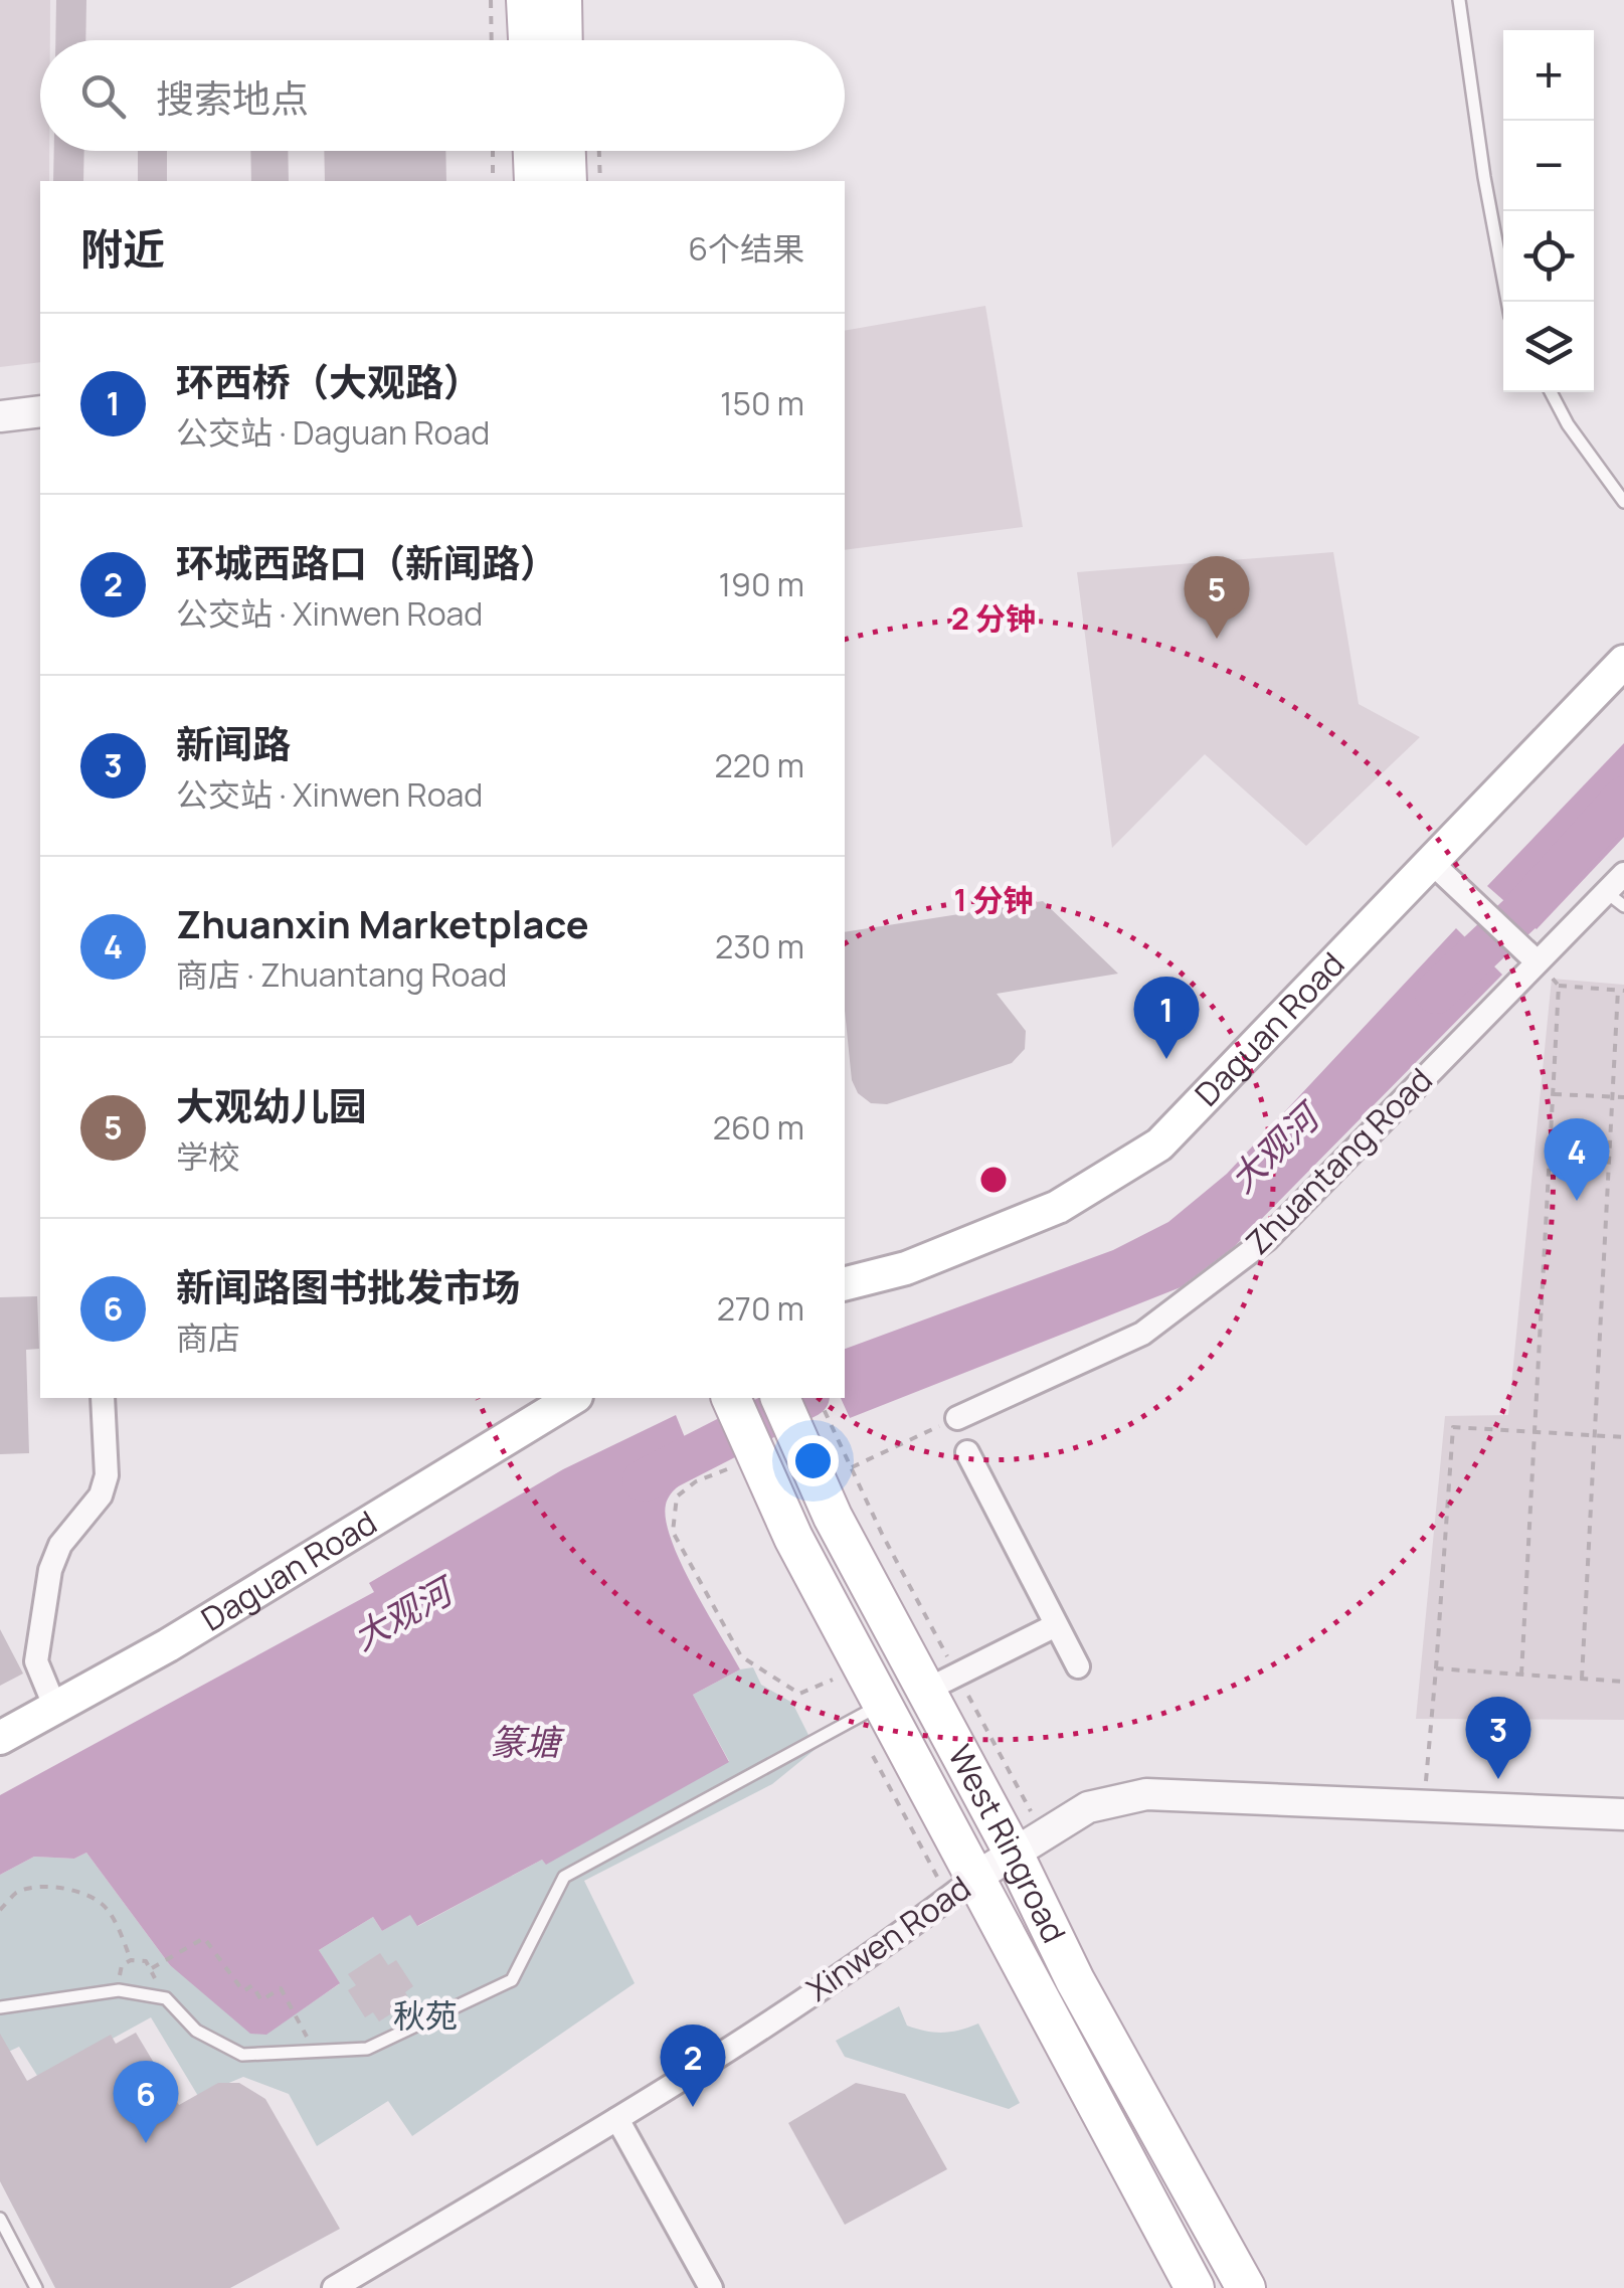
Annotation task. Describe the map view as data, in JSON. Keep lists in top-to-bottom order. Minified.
{"streets":{"main road":["Daguan Road","West Ringroad"],"street":["Zhuantang Road","Xinwen Road"]},"crossings":[["West Ringroad","Xinwen Road"]],"water":["大观河","篆塘"],"parks":["秋苑"],"page":{"map_buttons":["+","−"],"search":"搜索地点","heading":["附近","6个结果"],"list":[{"mark":"1","name":"环西桥（大观路）","note":"公交站 · Daguan Road","value":"150 m"},{"mark":"2","name":"环城西路口（新闻路）","note":"公交站 · Xinwen Road","value":"190 m"},{"mark":"3","name":"新闻路","note":"公交站 · Xinwen Road","value":"220 m"},{"mark":"4","name":"Zhuanxin Marketplace","note":"商店 · Zhuantang Road","value":"230 m"},{"mark":"5","name":"大观幼儿园","note":"学校","value":"260 m"},{"mark":"6","name":"新闻路图书批发市场","note":"商店","value":"270 m"}],"pins":["5","1","4","3","2","6"]},"rings":["2 分钟","1 分钟"]}
